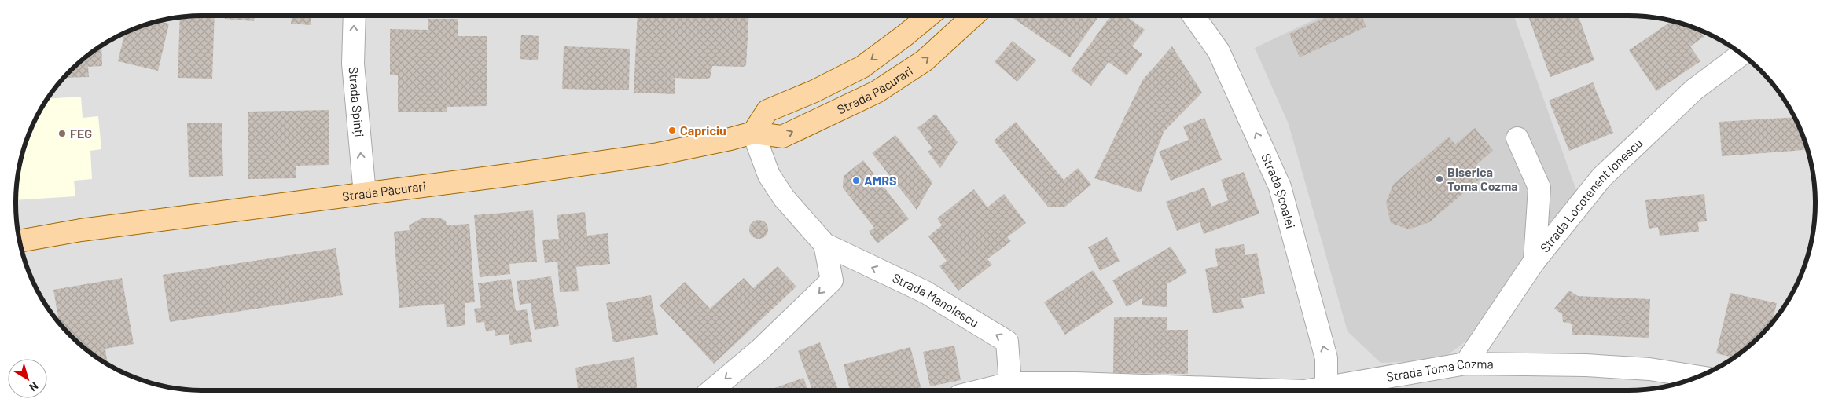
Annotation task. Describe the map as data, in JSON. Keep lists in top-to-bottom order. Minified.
{"streets":{"main road":["Strada Păcurari"],"street":["Strada Spinți","Strada Școalei","Strada Locotenent Ionescu","Strada Manolescu","Strada Toma Cozma"]},"crossings":[["Strada Păcurari","Strada Spinți"],["Strada Păcurari","Strada Manolescu"],["Strada Școalei","Strada Toma Cozma"],["Strada Locotenent Ionescu","Strada Toma Cozma"],["Strada Manolescu","Strada Toma Cozma"]],"one_way":["Strada Spinți","Strada Școalei","Strada Manolescu"],"places":["Capriciu","FEG","Biserica Toma Cozma","AMRS"],"north":"bottom right"}
